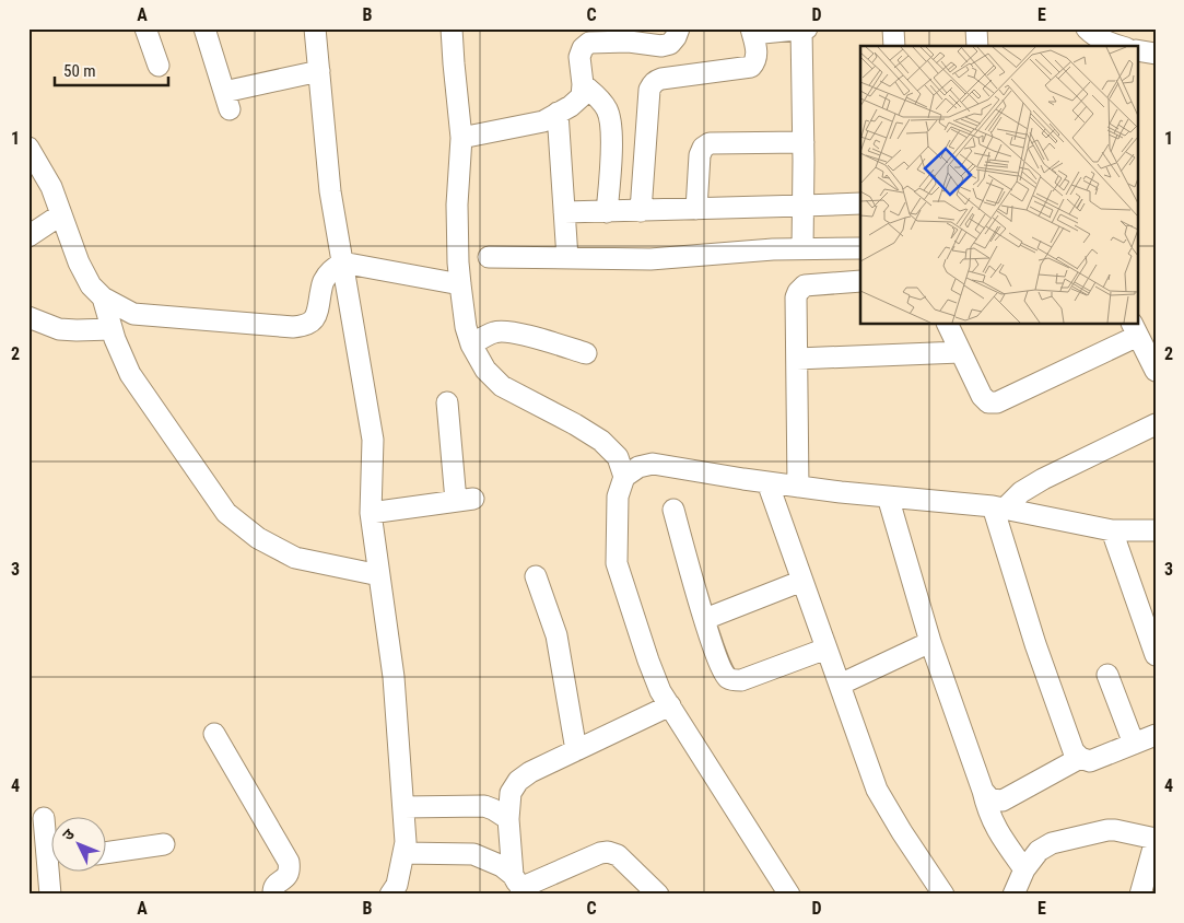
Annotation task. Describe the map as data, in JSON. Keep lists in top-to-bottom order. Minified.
{"scale_bar":"50 m","north":"top left","grid":{"columns":["A","B","C","D","E"],"rows":["1","2","3","4"]}}
